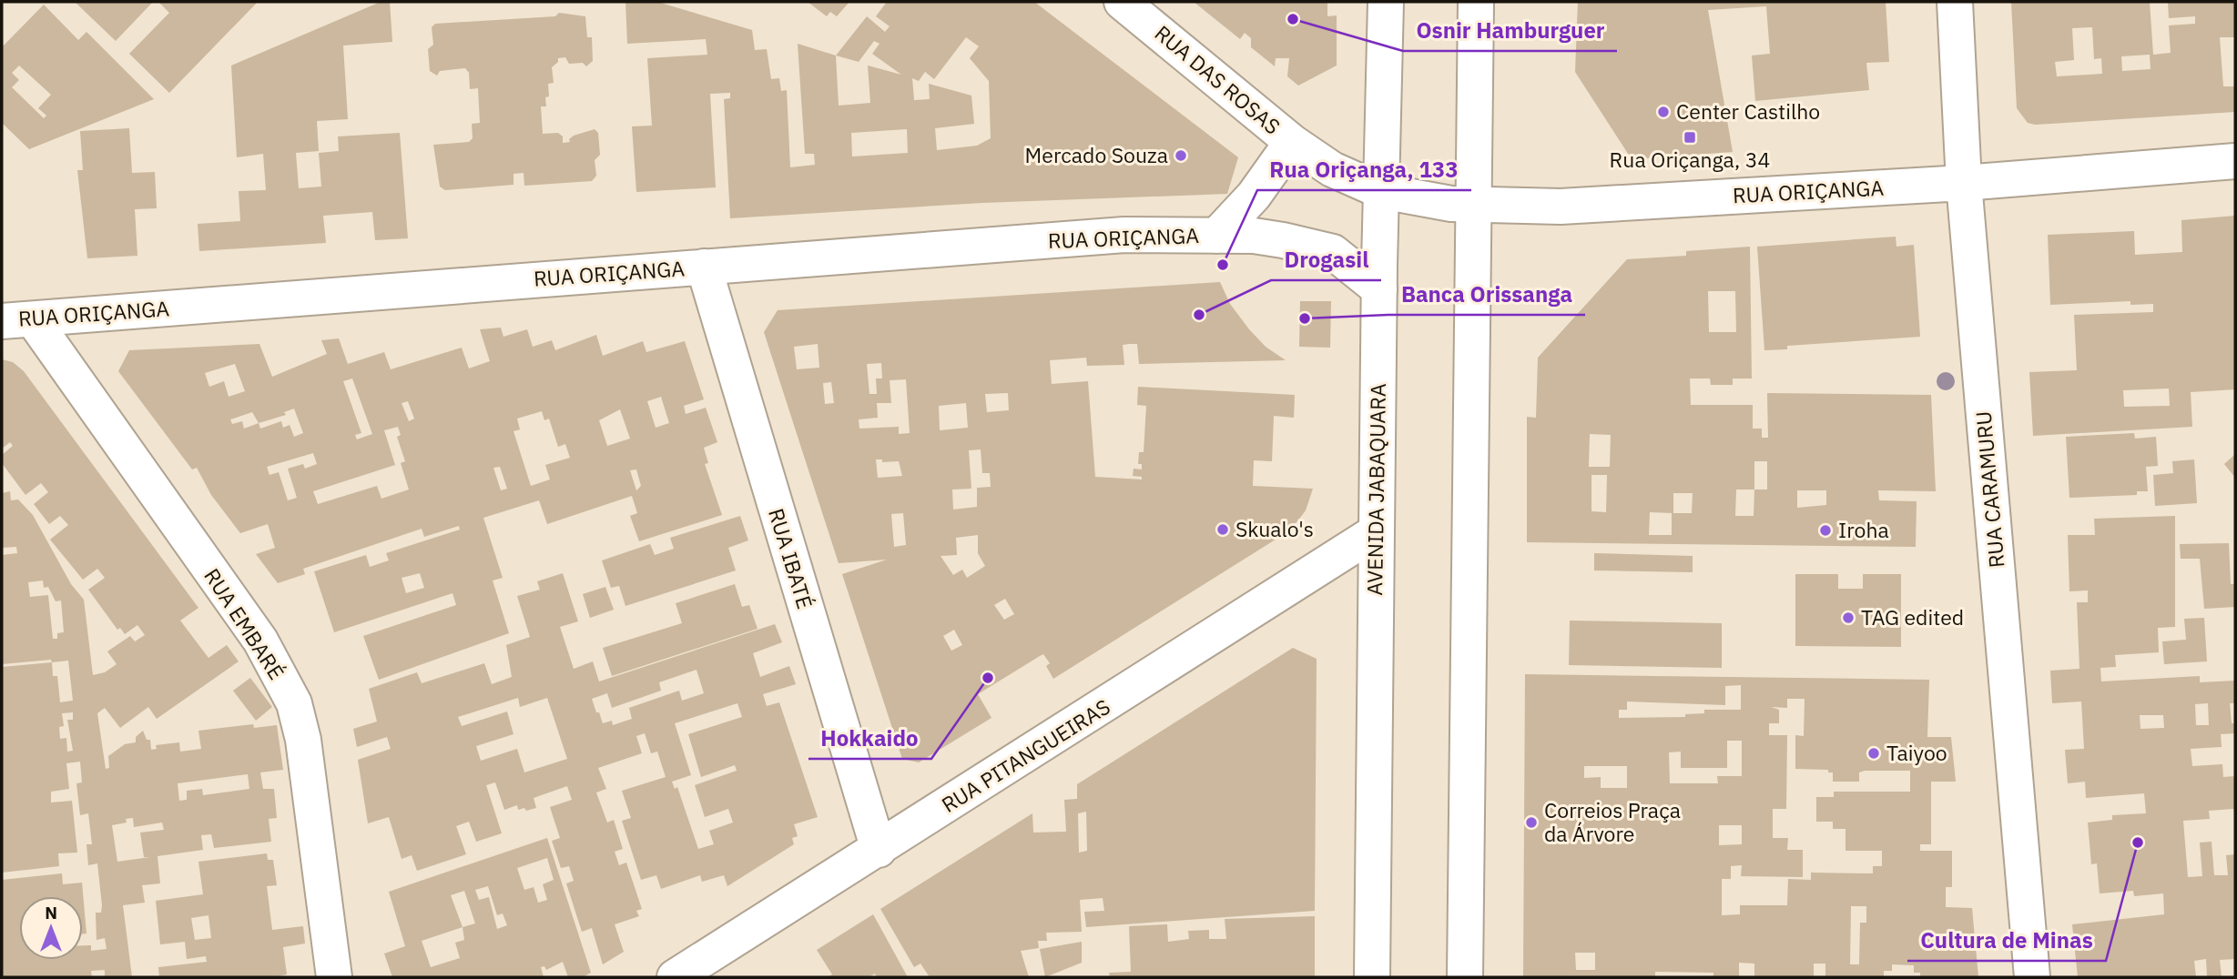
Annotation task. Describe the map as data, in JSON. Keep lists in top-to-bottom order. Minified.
{"streets":{"street":["RUA DAS ROSAS","RUA ORIÇANGA","AVENIDA JABAQUARA","RUA CARAMURU","RUA IBATÉ","RUA EMBARÉ","RUA PITANGUEIRAS"]},"crossings":[["RUA DAS ROSAS","RUA ORIÇANGA"],["RUA DAS ROSAS","AVENIDA JABAQUARA"],["RUA ORIÇANGA","AVENIDA JABAQUARA"],["RUA ORIÇANGA","RUA CARAMURU"],["RUA ORIÇANGA","RUA IBATÉ"],["RUA ORIÇANGA","RUA EMBARÉ"],["AVENIDA JABAQUARA","RUA PITANGUEIRAS"],["RUA IBATÉ","RUA PITANGUEIRAS"]],"places":{"other":["Osnir Hamburguer","Center Castilho","Mercado Souza","Rua Oriçanga, 133","Drogasil","Banca Orissanga","Skualo's","Iroha","TAG edited","Hokkaido","Taiyoo","Correios Praça da Árvore","Cultura de Minas"],"transit":["Rua Oriçanga, 34"]},"north":"top"}
